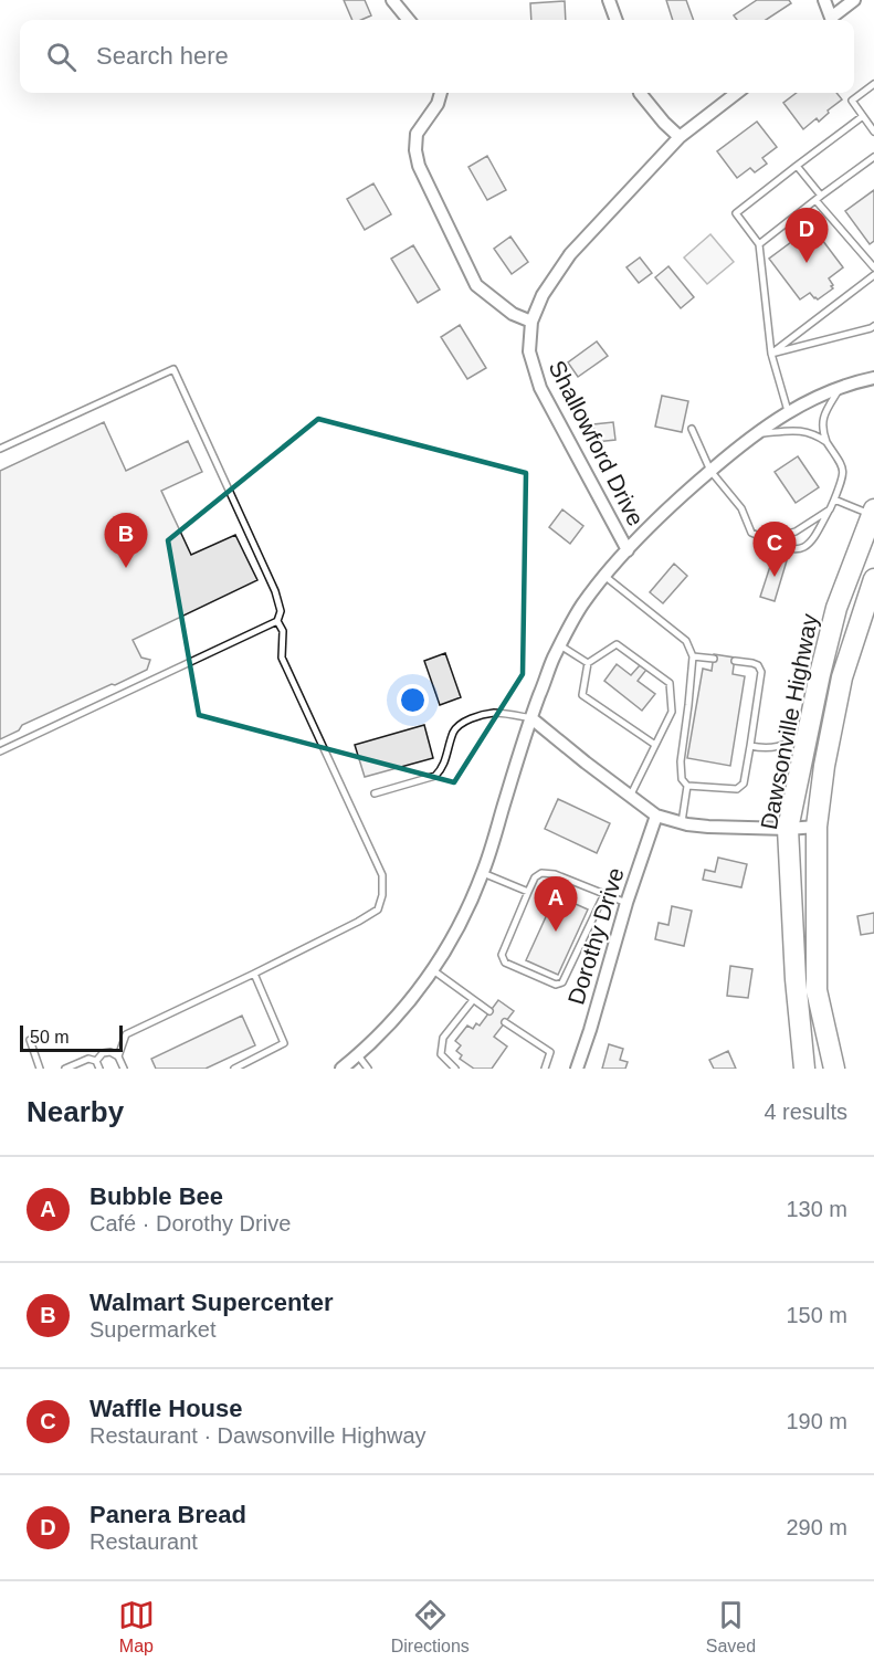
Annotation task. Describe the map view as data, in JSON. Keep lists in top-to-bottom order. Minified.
{"streets":{"main road":["Dawsonville Highway"],"street":["Shallowford Drive","Dorothy Drive"]},"scale_bar":"50 m","page":{"search":"Search here","pins":["D","B","C","A"],"scale":"50 m","heading":["Nearby","4 results"],"list":[{"mark":"A","name":"Bubble Bee","note":"Café · Dorothy Drive","value":"130 m"},{"mark":"B","name":"Walmart Supercenter","note":"Supermarket","value":"150 m"},{"mark":"C","name":"Waffle House","note":"Restaurant · Dawsonville Highway","value":"190 m"},{"mark":"D","name":"Panera Bread","note":"Restaurant","value":"290 m"}],"nav":["Map","Directions","Saved"]}}
